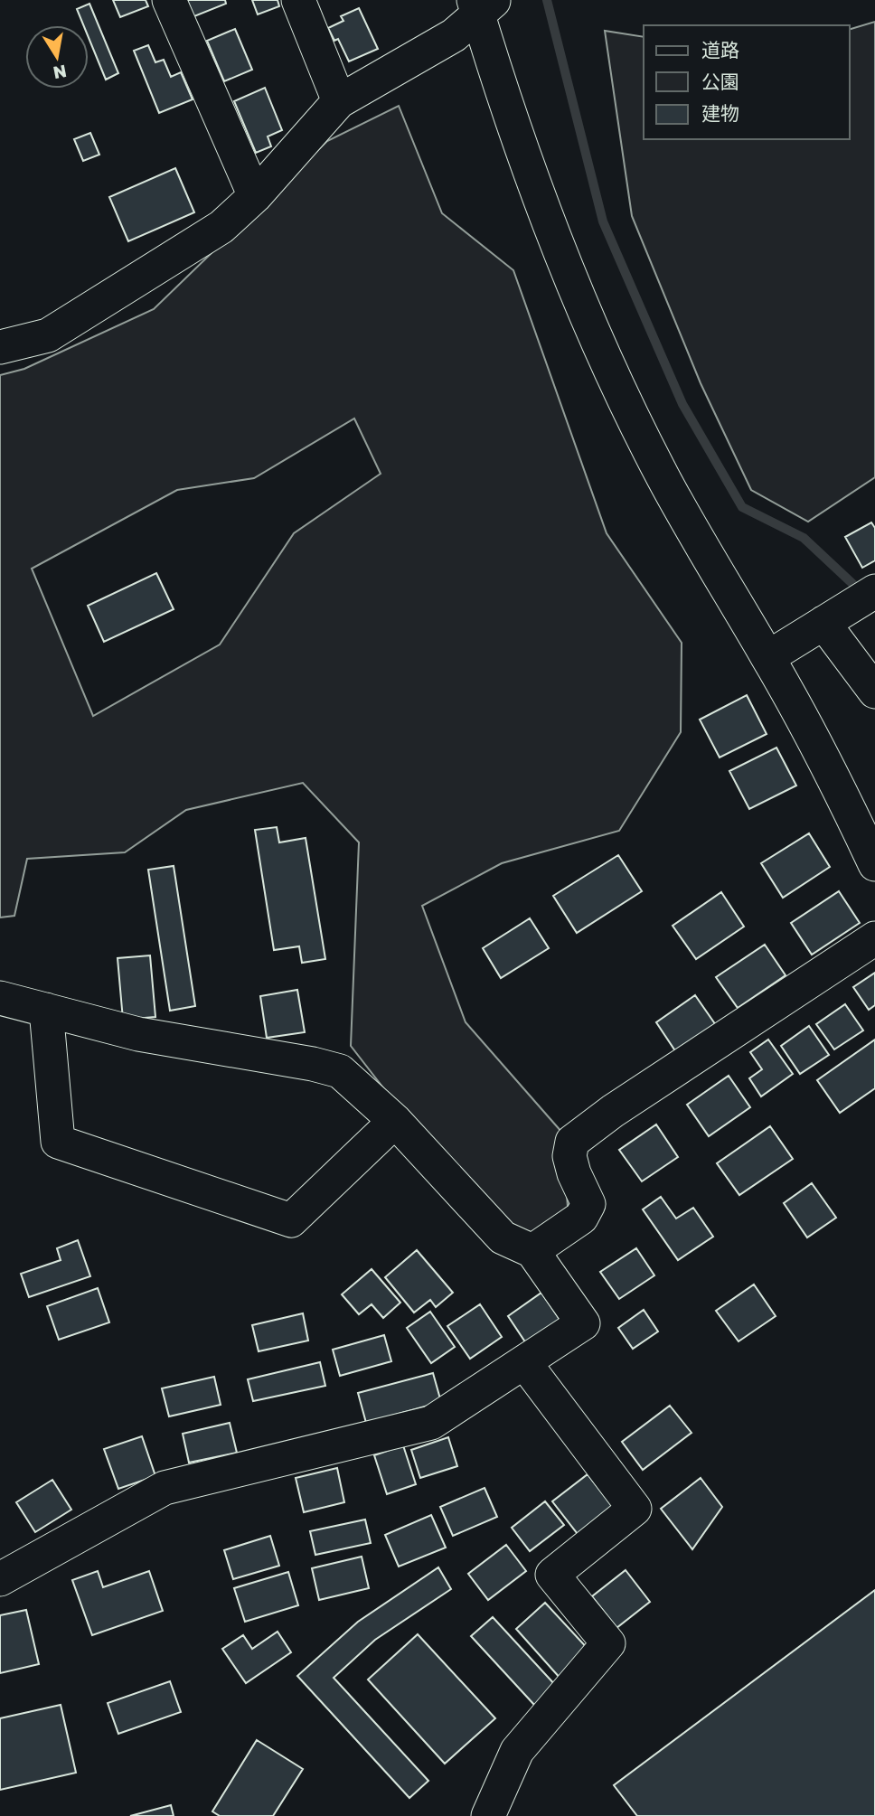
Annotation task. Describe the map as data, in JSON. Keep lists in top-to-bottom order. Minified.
{"legend":["道路","公園","建物"],"north":"bottom"}
